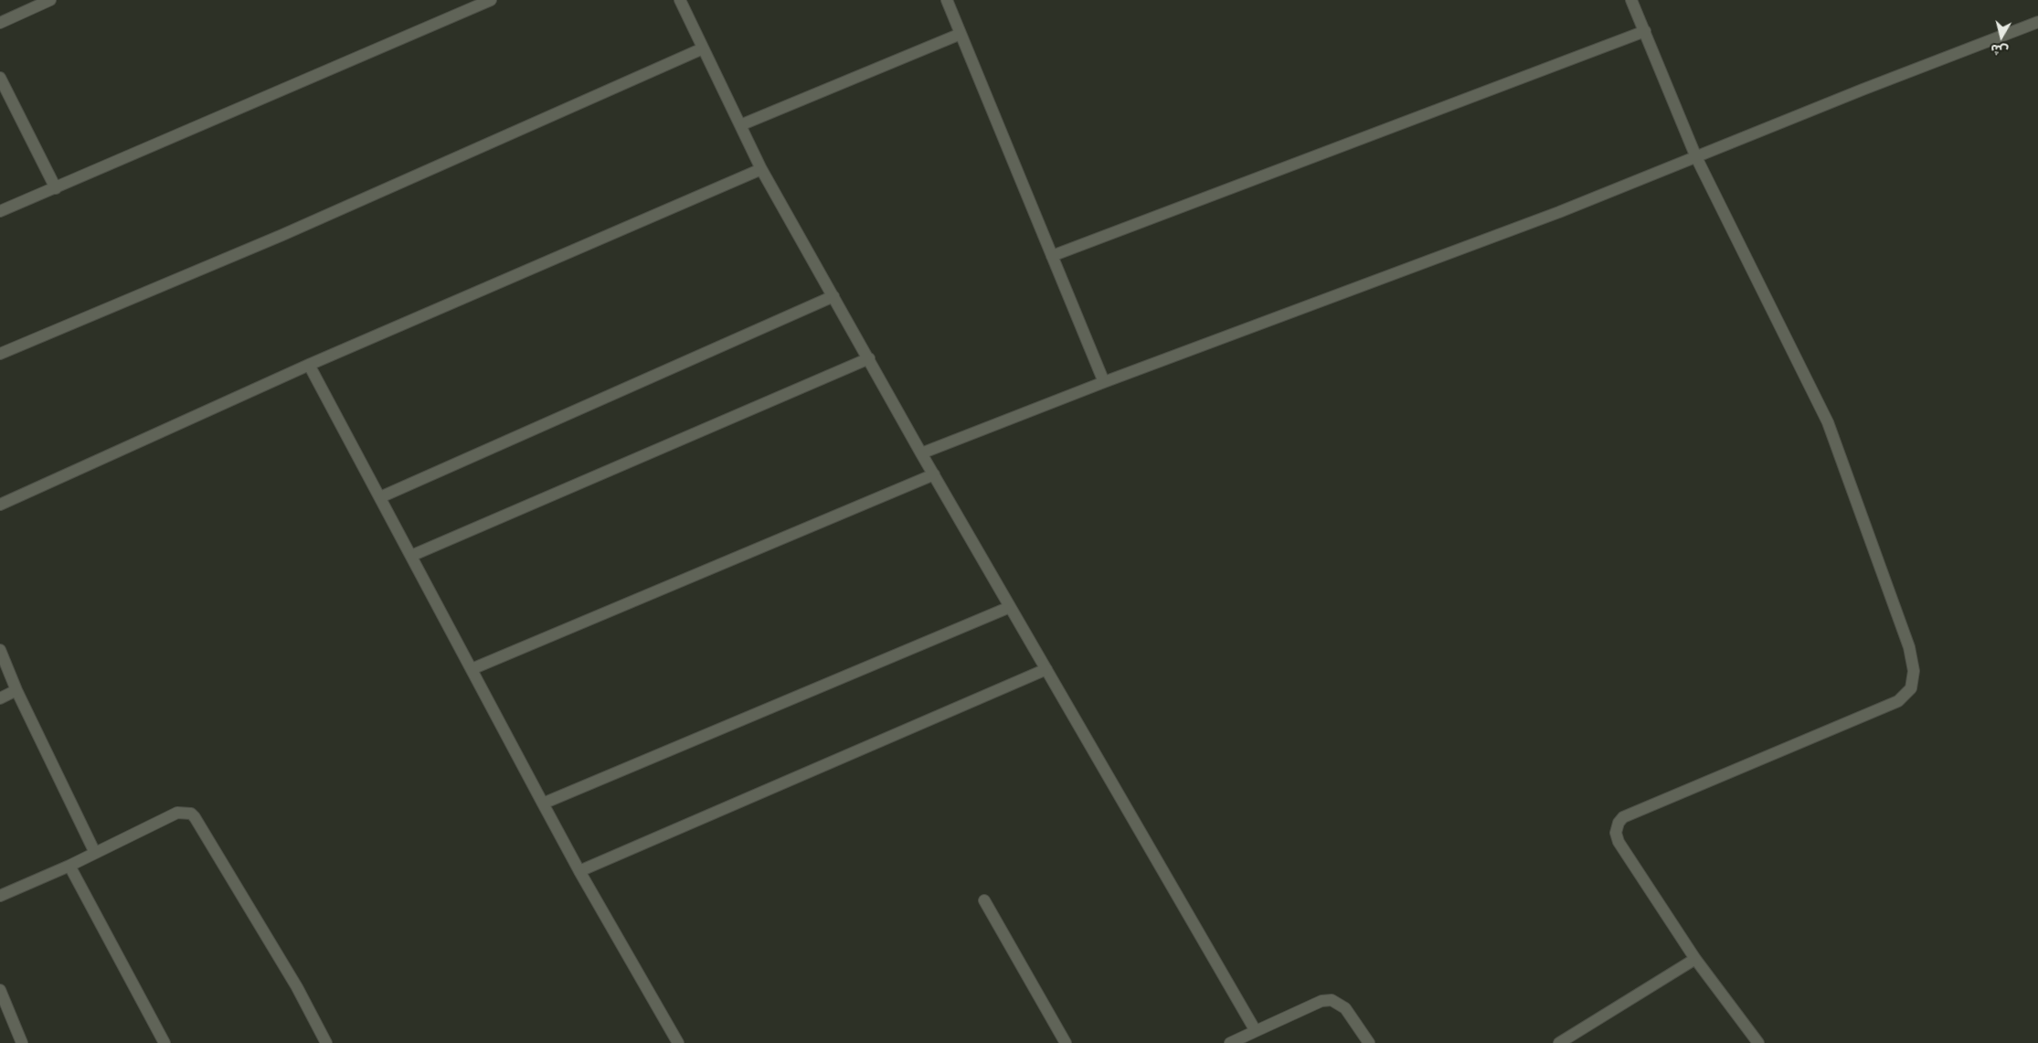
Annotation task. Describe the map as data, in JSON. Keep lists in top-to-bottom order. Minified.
{"north":"bottom"}
